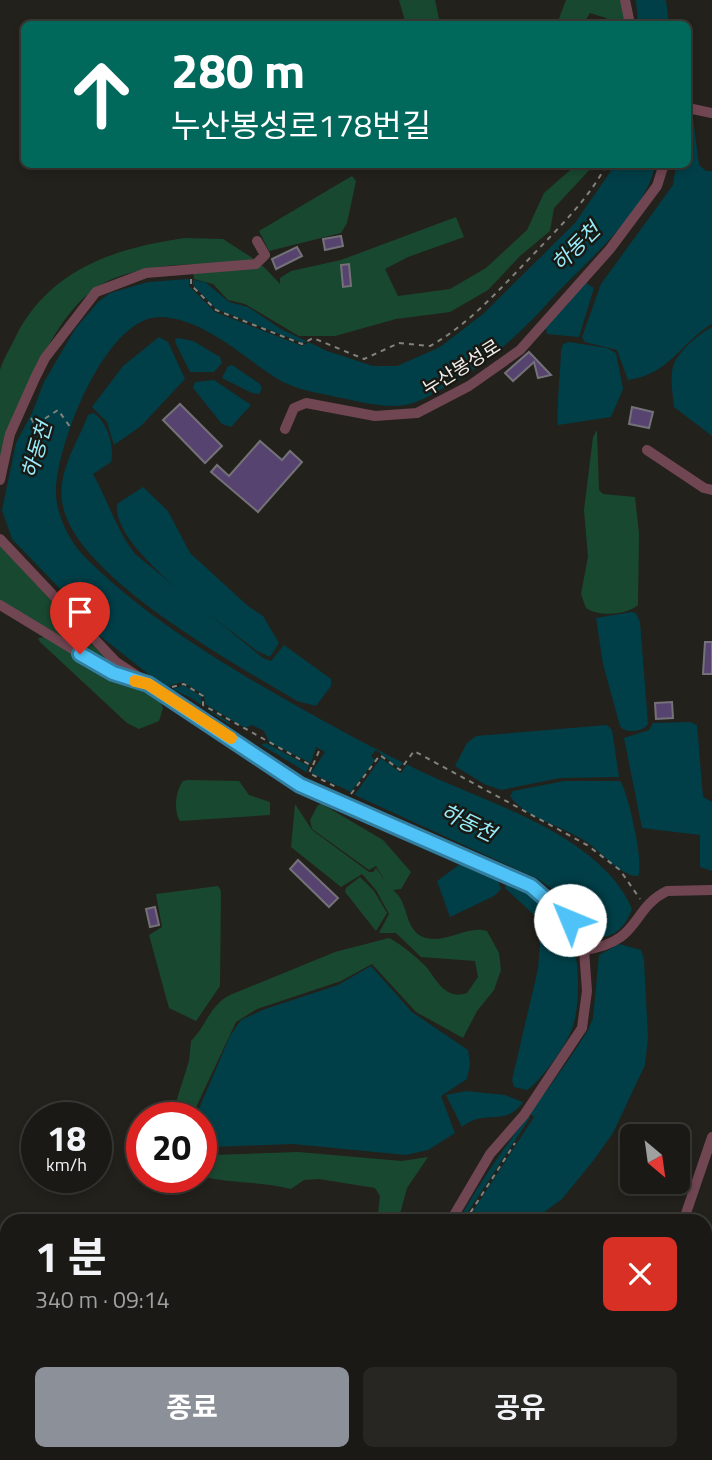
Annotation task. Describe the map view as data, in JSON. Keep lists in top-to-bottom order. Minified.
{"streets":{"street":["누산봉성로"]},"water":["하동천"],"north":"bottom right","page":{"turn":["280 m","누산봉성로178번길"],"speed":"18 km/h","limit":"20","heading":["1 분","340 m · 09:14"],"buttons":["종료","공유"]}}
